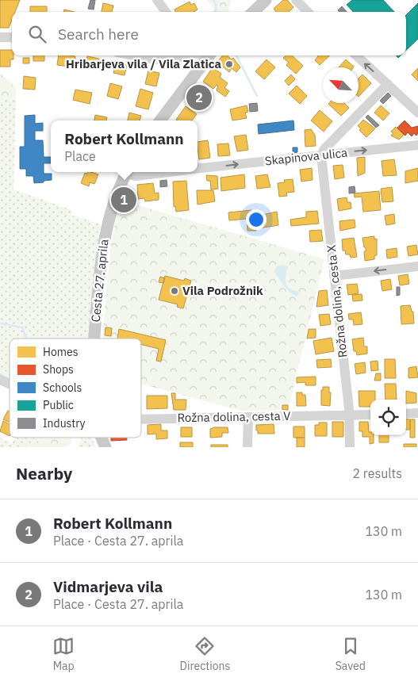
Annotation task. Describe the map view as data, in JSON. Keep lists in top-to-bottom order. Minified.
{"streets":{"main road":["Cesta 27. aprila"],"street":["Skapinova ulica","Rožna dolina, cesta X","Rožna dolina, cesta V"]},"crossings":[["Skapinova ulica","Rožna dolina, cesta X"],["Rožna dolina, cesta X","Rožna dolina, cesta V"]],"one_way":["Skapinova ulica"],"places":["Hribarjeva vila / Vila Zlatica","Vila Podrožnik"],"legend":["Homes","Shops","Schools","Public","Industry"],"north":"top left","page":{"search":"Search here","pins":["2","1"],"popup":["Robert Kollmann","Place"],"heading":["Nearby","2 results"],"list":[{"mark":"1","name":"Robert Kollmann","note":"Place · Cesta 27. aprila","value":"130 m"},{"mark":"2","name":"Vidmarjeva vila","note":"Place · Cesta 27. aprila","value":"130 m"}],"nav":["Map","Directions","Saved"]}}
